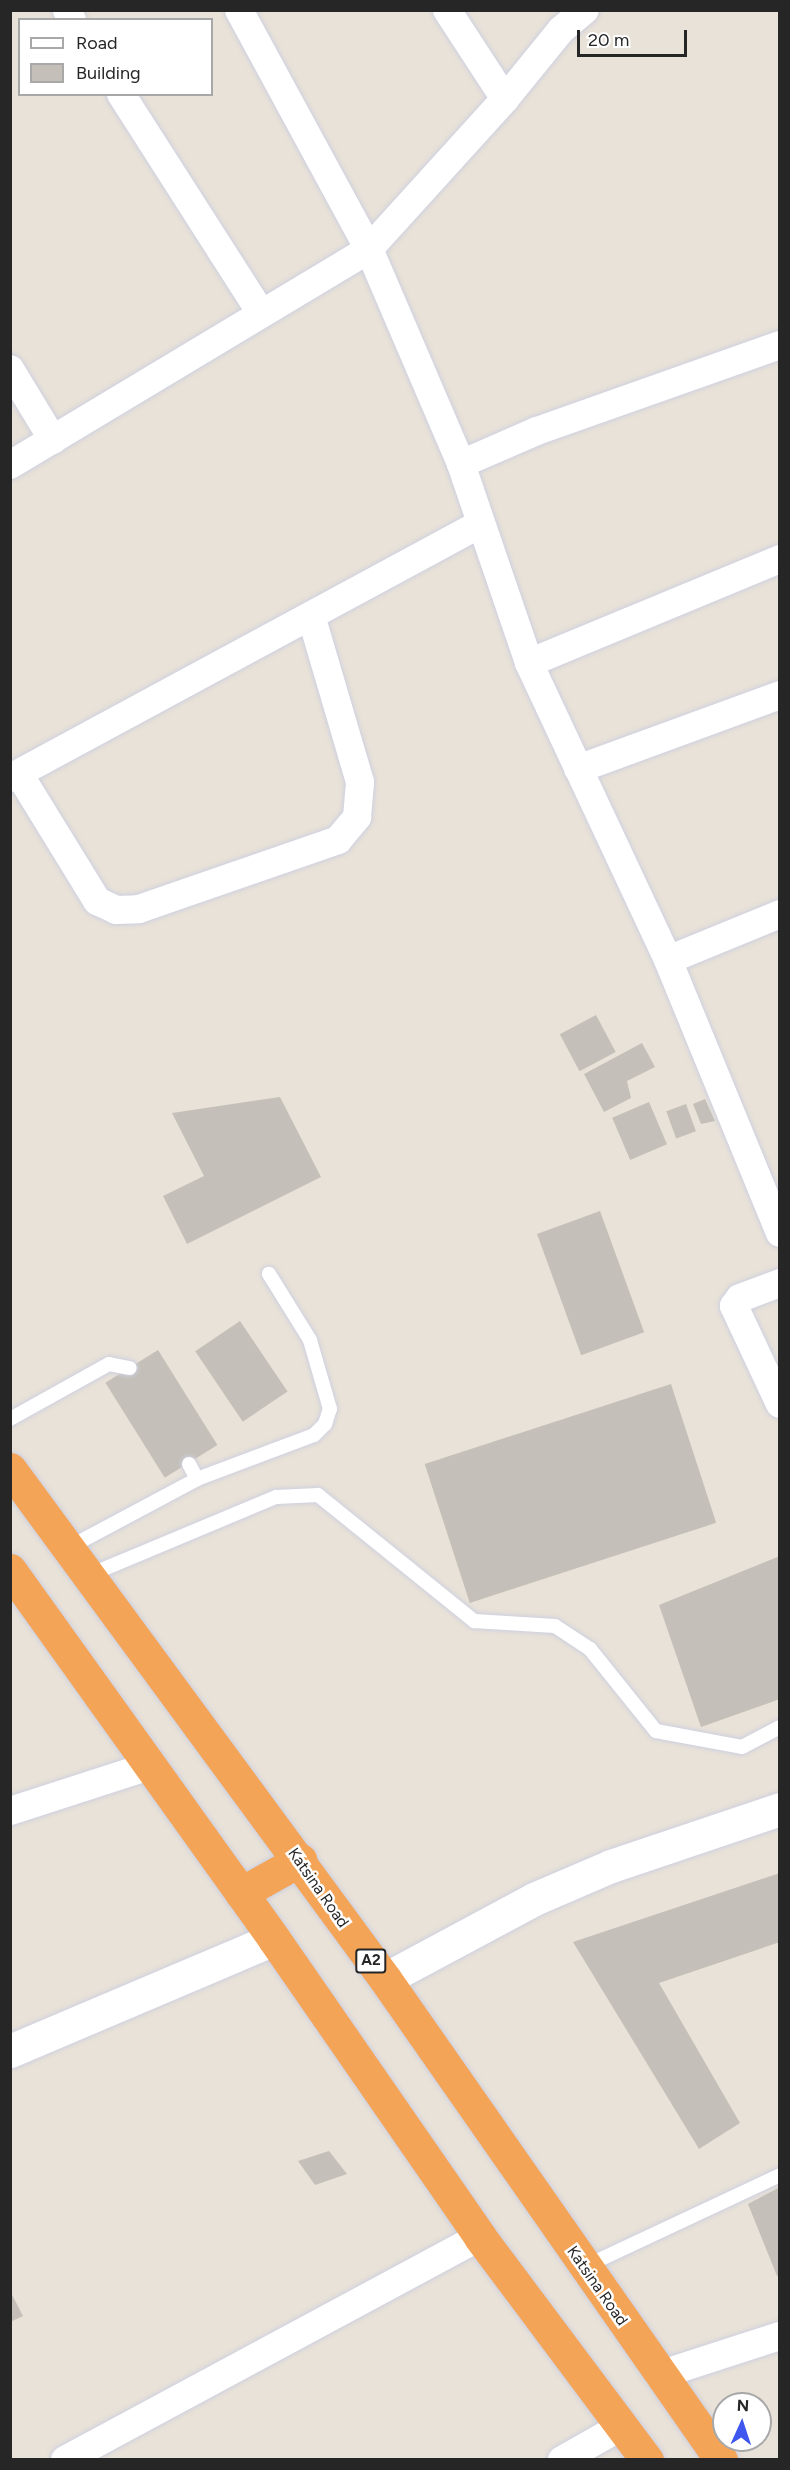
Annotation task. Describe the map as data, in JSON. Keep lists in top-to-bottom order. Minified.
{"streets":{"highway":["Katsina Road","A2"]},"legend":["Road","Building"],"scale_bar":"20 m","north":"top"}
